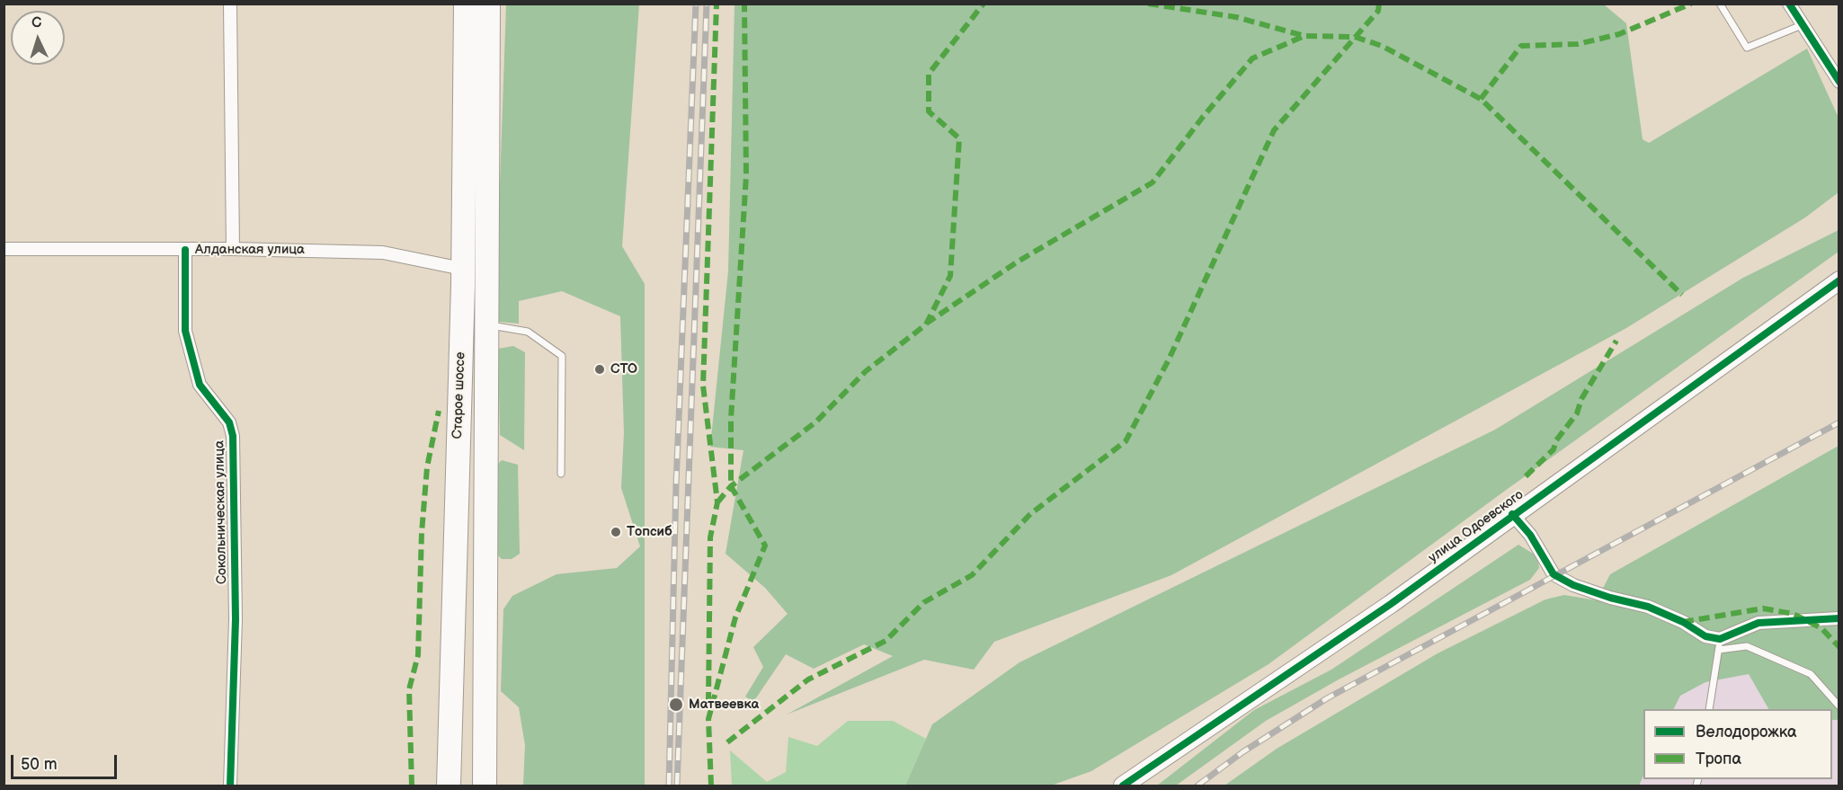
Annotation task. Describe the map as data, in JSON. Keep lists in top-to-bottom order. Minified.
{"streets":{"highway":["Старое шоссе"],"street":["Алданская улица","Сокольническая улица","улица Одоевского"]},"crossings":[["Алданская улица","Старое шоссе"],["Алданская улица","Сокольническая улица"]],"places":["СТО","Топсиб","Матвеевка"],"legend":["Велодорожка","Тропа"],"scale_bar":"50 m","north":"top"}
